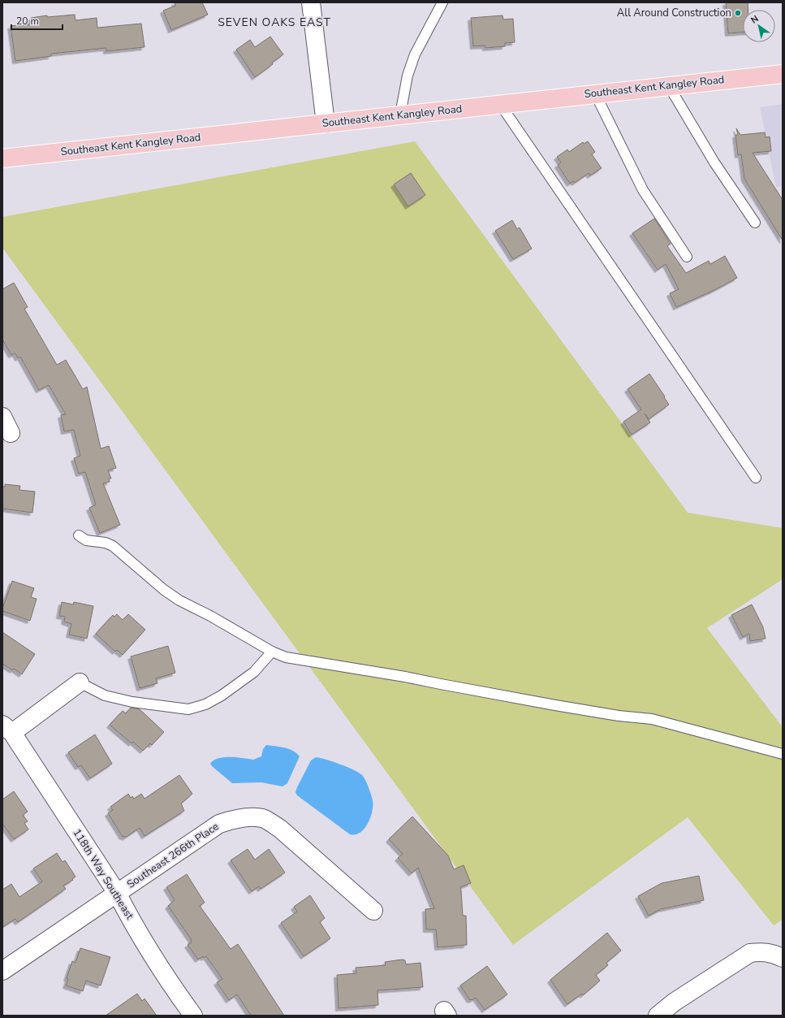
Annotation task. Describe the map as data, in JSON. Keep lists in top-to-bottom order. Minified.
{"streets":{"main road":["Southeast Kent Kangley Road"],"street":["Southeast 266th Place","118th Way Southeast"]},"crossings":[["Southeast 266th Place","118th Way Southeast"]],"districts":["SEVEN OAKS EAST"],"places":["All Around Construction"],"scale_bar":"20 m","north":"top left"}
